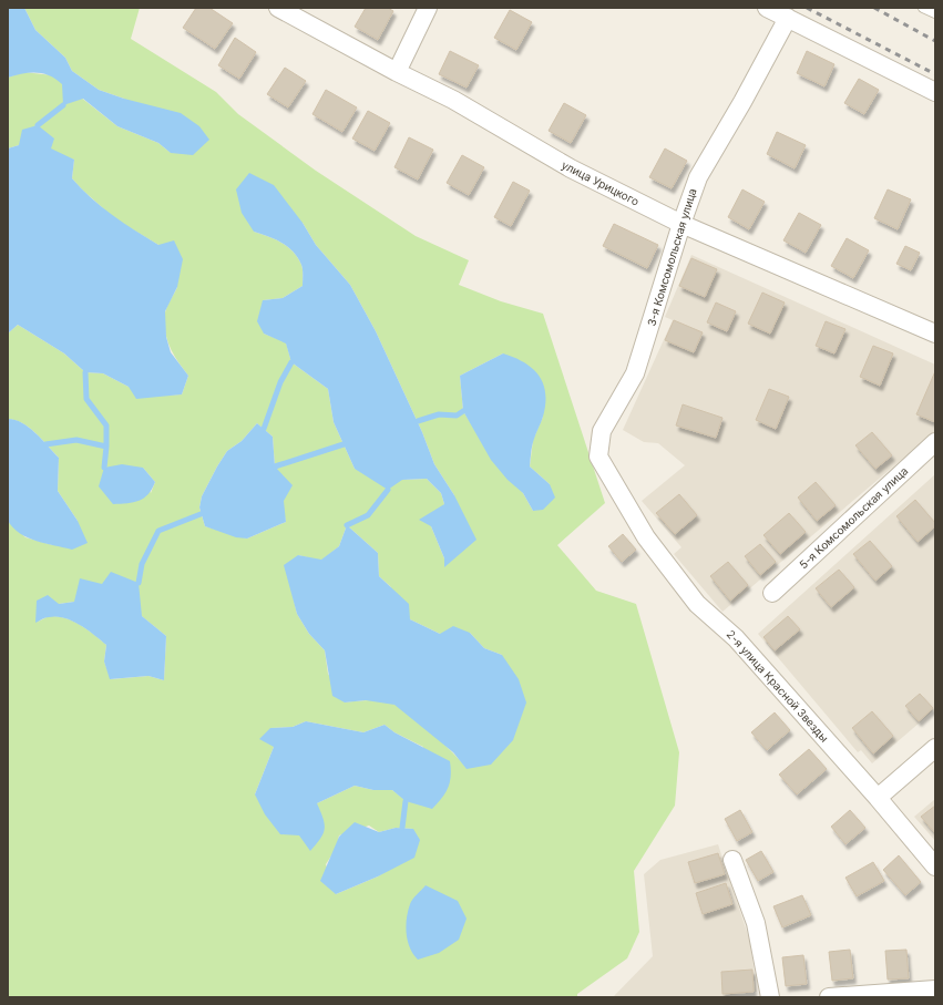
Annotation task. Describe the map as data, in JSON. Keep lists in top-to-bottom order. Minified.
{"streets":{"street":["улица Урицкого","3-я Комсомольская улица","5-я Комсомольская улица","2-я улица Красной Звезды"]},"crossings":[["улица Урицкого","3-я Комсомольская улица"],["3-я Комсомольская улица","2-я улица Красной Звезды"]]}
